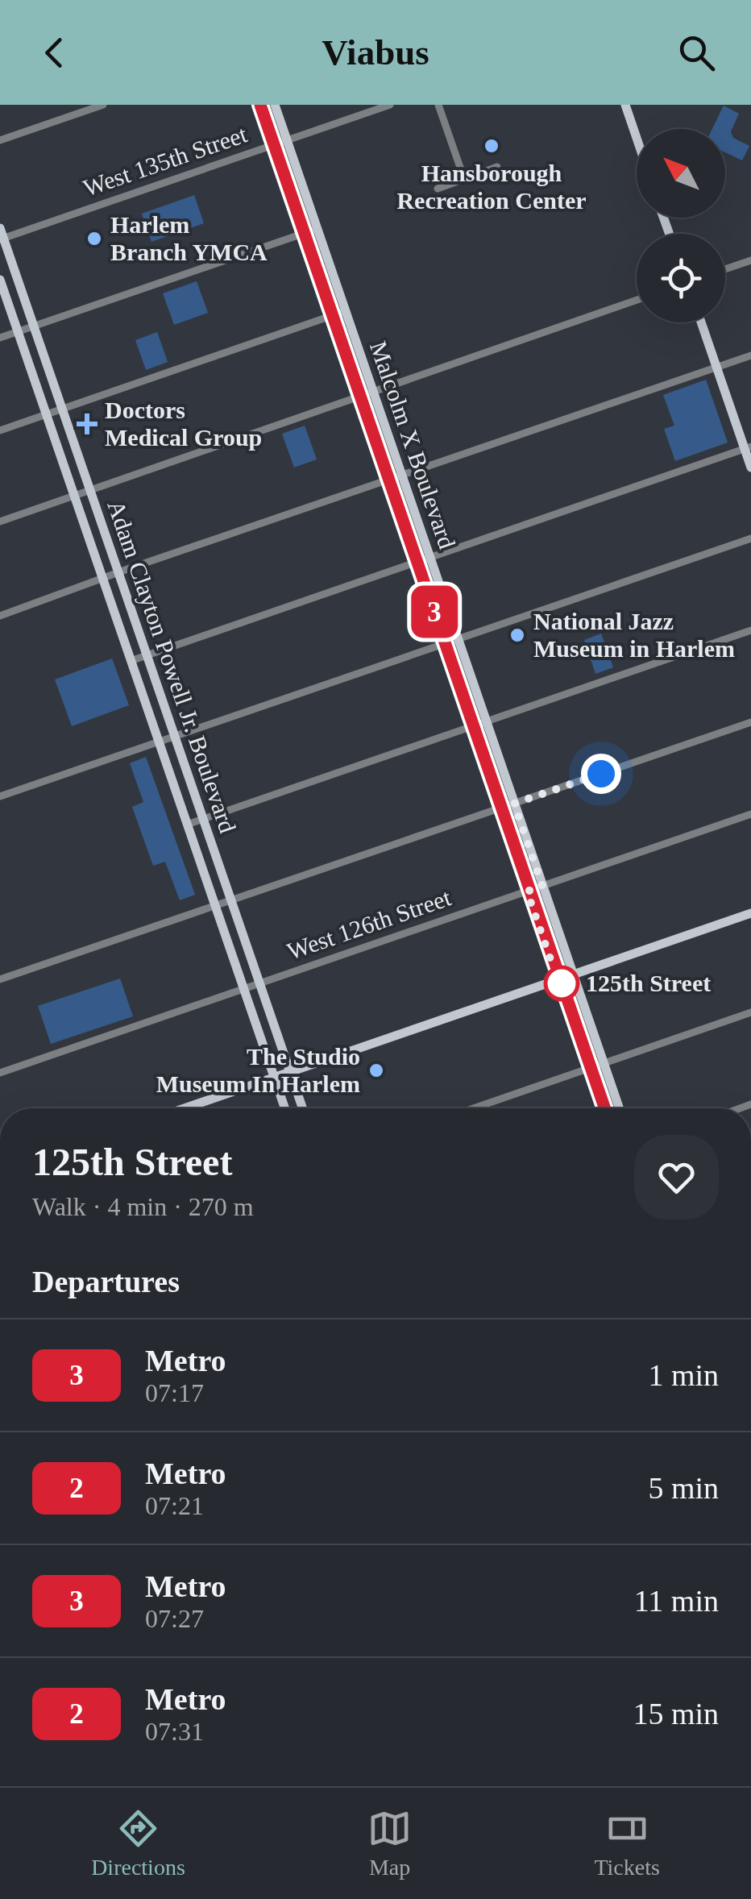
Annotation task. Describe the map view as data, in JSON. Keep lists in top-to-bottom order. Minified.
{"streets":{"main road":["Malcolm X Boulevard","Adam Clayton Powell Jr. Boulevard"],"street":["West 135th Street","West 126th Street"]},"crossings":[["West 135th Street","Malcolm X Boulevard"],["West 135th Street","Adam Clayton Powell Jr. Boulevard"],["Malcolm X Boulevard","West 126th Street"],["Adam Clayton Powell Jr. Boulevard","West 126th Street"]],"places":{"other":["Hansborough Recreation Center","Harlem Branch YMCA","National Jazz Museum in Harlem","125th Street","The Studio Museum In Harlem"],"health":["Doctors Medical Group"]},"lines":["metro line 3"],"north":"top left","page":{"header":"Viabus","on_map":"3","heading":[["125th Street","Walk · 4 min · 270 m"],"Departures"],"list":[{"mark":"3","name":"Metro","note":"07:17","value":"1 min"},{"mark":"2","name":"Metro","note":"07:21","value":"5 min"},{"mark":"3","name":"Metro","note":"07:27","value":"11 min"},{"mark":"2","name":"Metro","note":"07:31","value":"15 min"}],"tabs":["Directions","Map","Tickets"]}}
